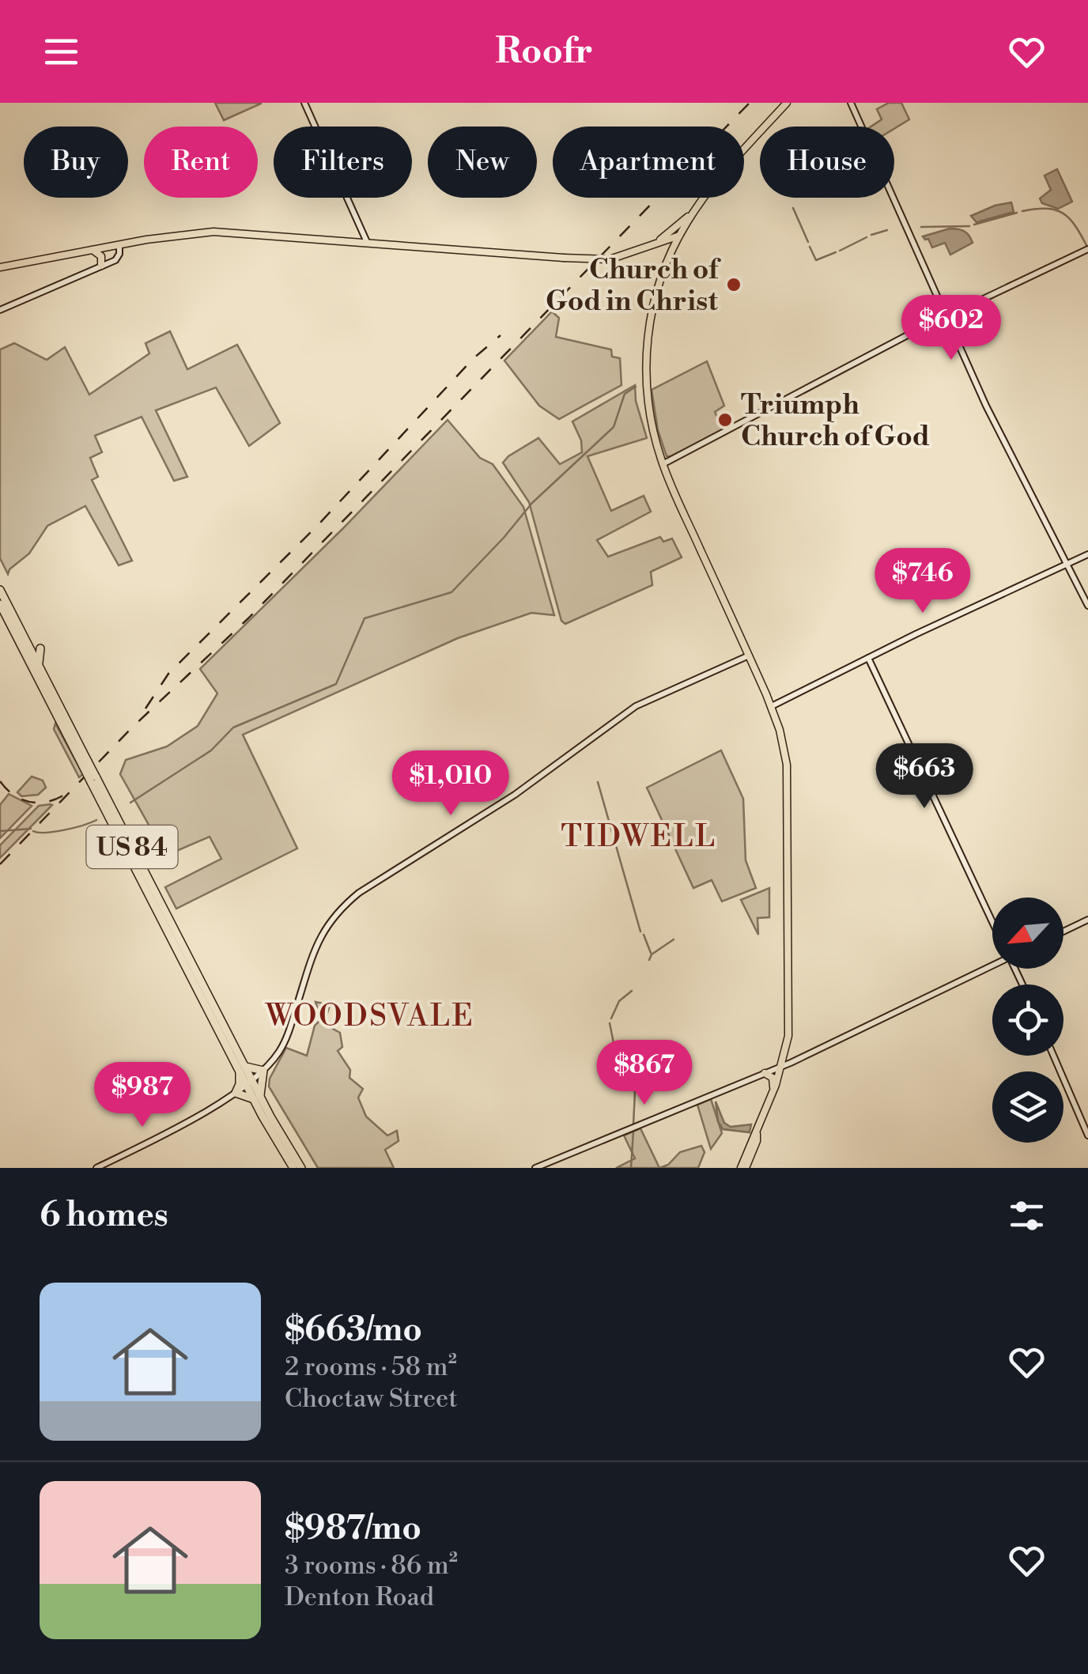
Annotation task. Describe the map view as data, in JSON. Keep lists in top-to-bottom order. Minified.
{"streets":{"highway":["US 84"]},"districts":["TIDWELL","WOODSVALE"],"places":["Church of God in Christ","Triumph Church of God"],"north":"bottom left","page":{"header":"Roofr","chip":["Buy","Rent","Filters","New","Apartment","House"],"price":["$602","$746","$663","$1,010","$867","$987"],"heading":"6 homes","list":[{"name":"$663/mo","note":"2 rooms · 58 m² · Choctaw Street"},{"name":"$987/mo","note":"3 rooms · 86 m² · Denton Road"}]}}
